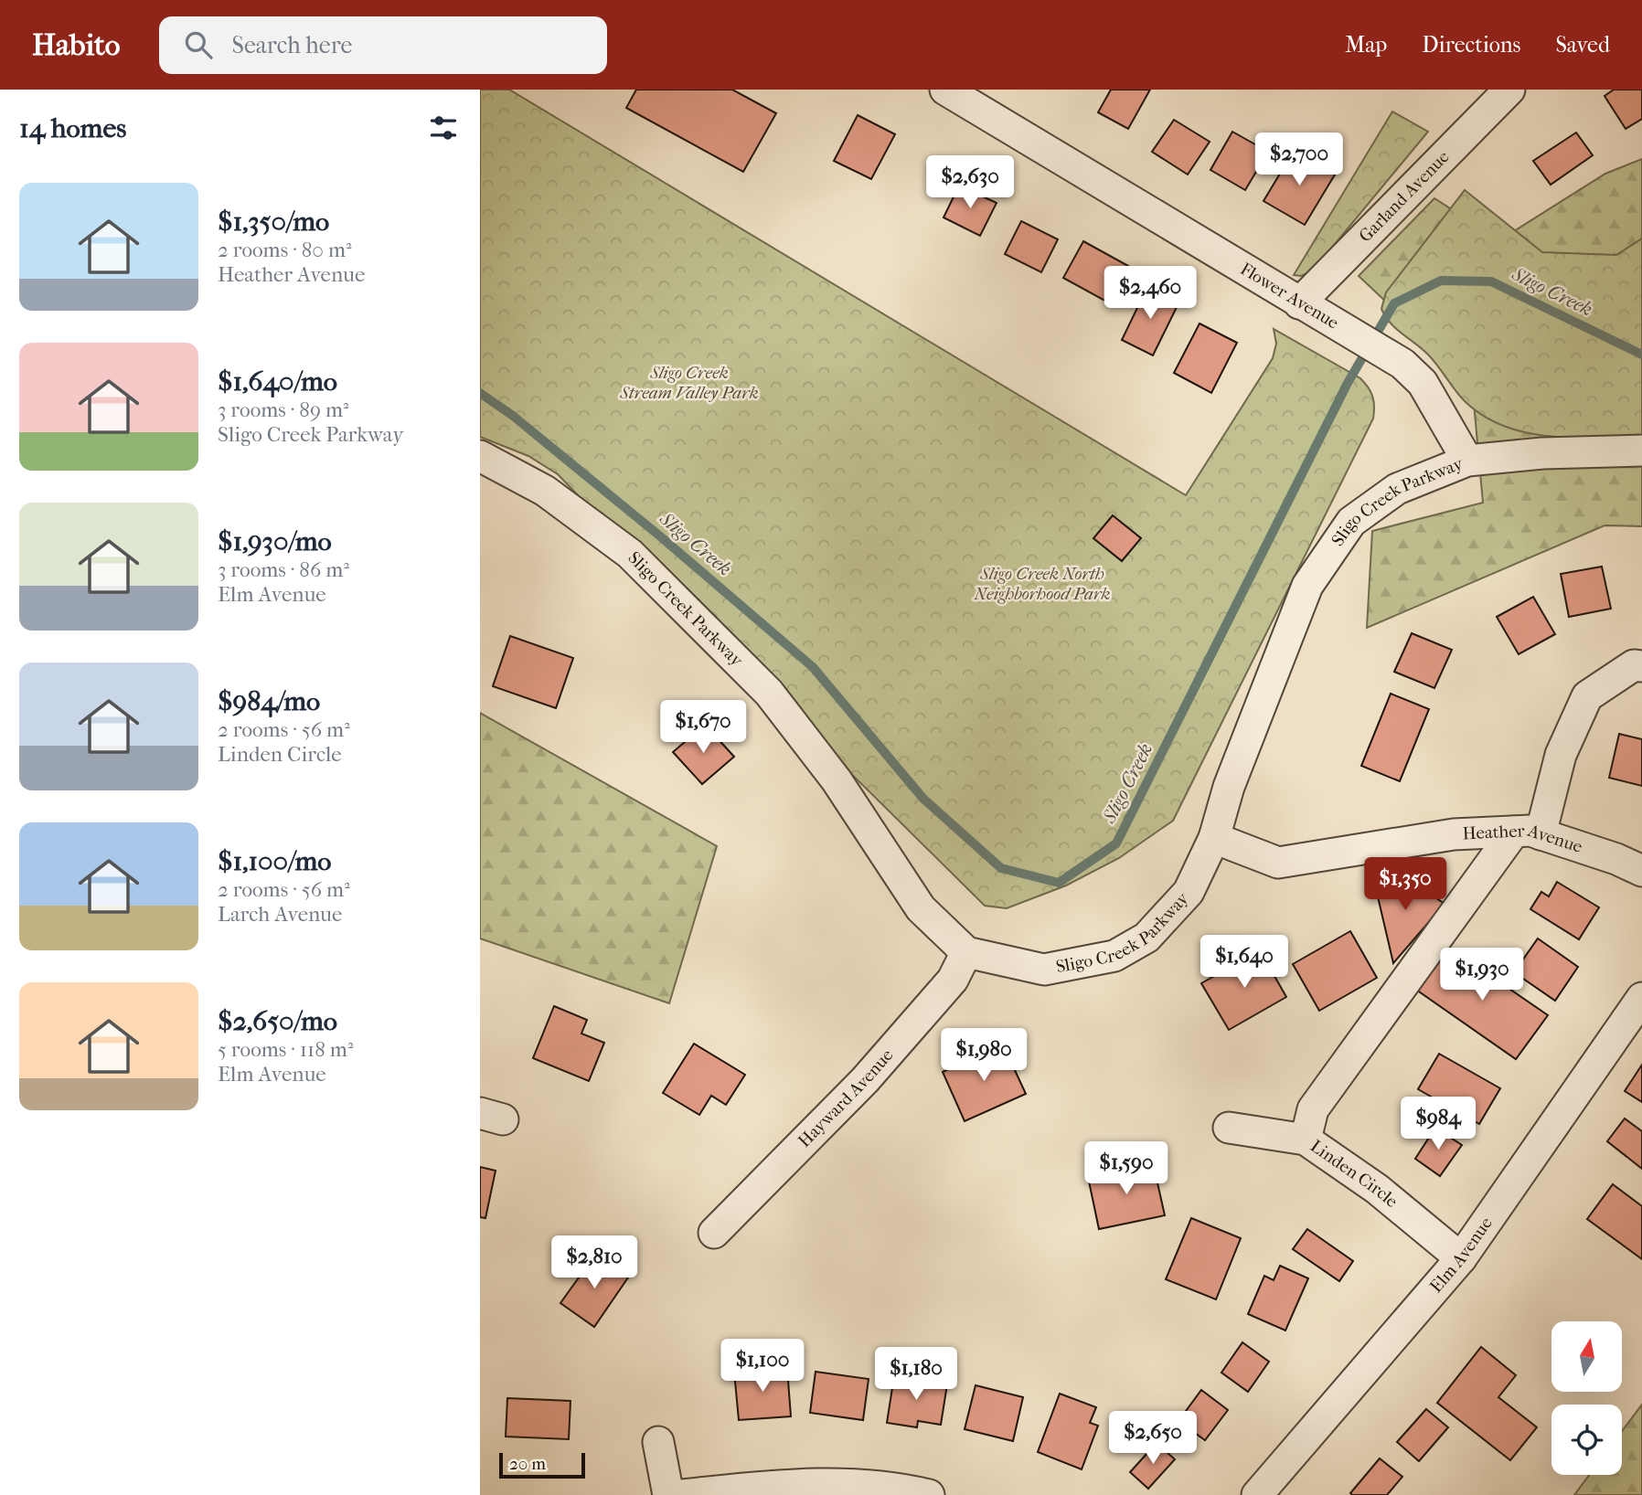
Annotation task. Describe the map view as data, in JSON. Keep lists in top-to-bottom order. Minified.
{"streets":{"street":["Garland Avenue","Flower Avenue","Sligo Creek Parkway","Heather Avenue","Hayward Avenue","Linden Circle","Elm Avenue"]},"crossings":[["Garland Avenue","Flower Avenue"],["Flower Avenue","Sligo Creek Parkway"],["Sligo Creek Parkway","Heather Avenue"],["Sligo Creek Parkway","Hayward Avenue"],["Linden Circle","Elm Avenue"]],"water":["Sligo Creek"],"parks":["Sligo Creek Stream Valley Park","Sligo Creek North Neighborhood Park"],"scale_bar":"20 m","north":"top","page":{"header":"Habito","search":"Search here","nav":["Map","Directions","Saved"],"heading":"14 homes","price":["$2,700","$2,630","$2,460","$1,670","$1,350","$1,640","$1,930","$1,980","$984","$1,590","$2,810","$1,100","$1,180","$2,650"],"list":[{"name":"$1,350/mo","note":"2 rooms · 80 m² · Heather Avenue"},{"name":"$1,640/mo","note":"3 rooms · 89 m² · Sligo Creek Parkway"},{"name":"$1,930/mo","note":"3 rooms · 86 m² · Elm Avenue"},{"name":"$984/mo","note":"2 rooms · 56 m² · Linden Circle"},{"name":"$1,100/mo","note":"2 rooms · 56 m² · Larch Avenue"},{"name":"$2,650/mo","note":"5 rooms · 118 m² · Elm Avenue"}],"scale":"20 m"}}
